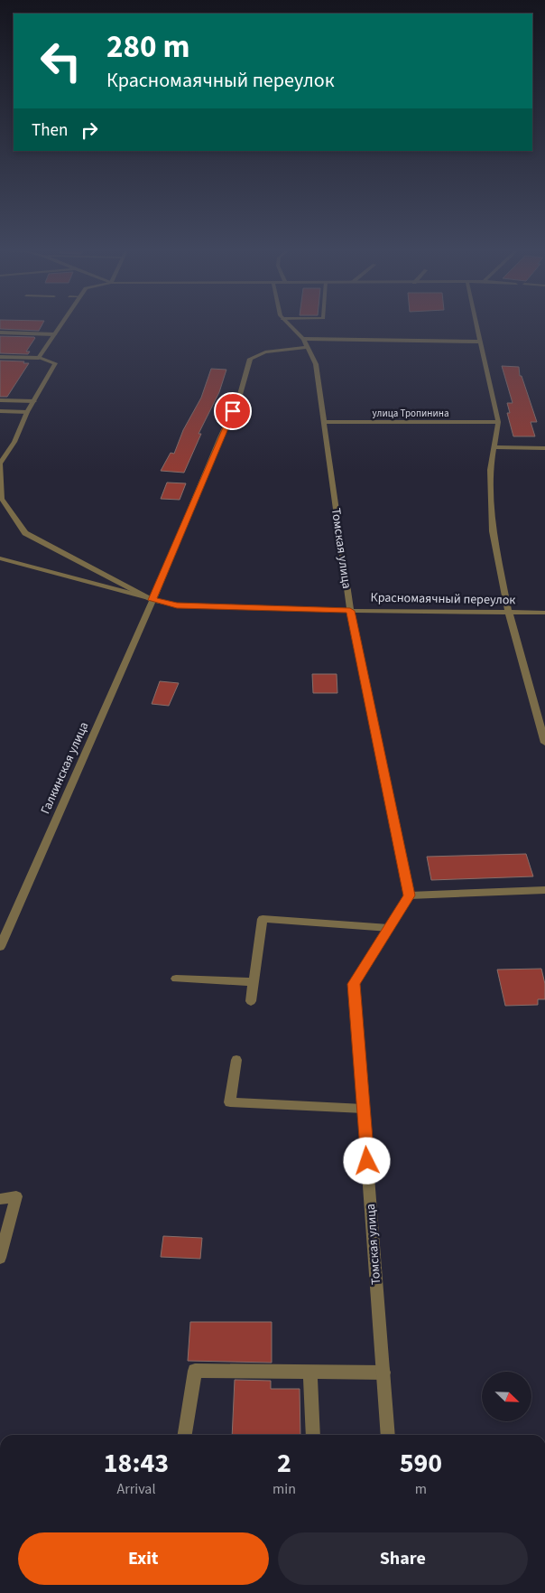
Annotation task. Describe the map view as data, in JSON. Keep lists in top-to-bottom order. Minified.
{"streets":{"street":["улица Тропинина","Томская улица","Красномаячный переулок","Галкинская улица"]},"crossings":[["улица Тропинина","Томская улица"],["Томская улица","Красномаячный переулок"],["Томская улица","Галкинская улица"],["Красномаячный переулок","Галкинская улица"]],"north":"bottom right","page":{"turn":["280 m","Красномаячный переулок"],"then":"Then","eta":["18:43","Arrival","2","min","590","m"],"buttons":["Exit","Share"]}}
